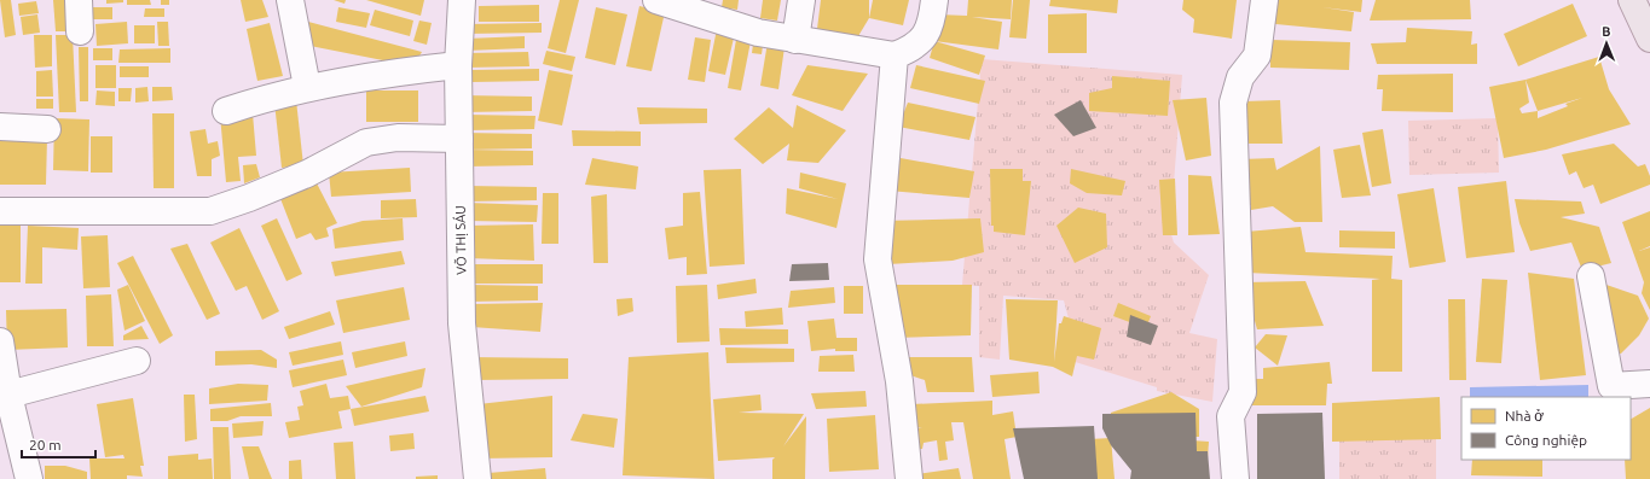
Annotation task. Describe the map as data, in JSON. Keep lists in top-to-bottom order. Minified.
{"streets":{"street":["VÕ THỊ SÁU"]},"legend":["Nhà ở","Công nghiệp"],"scale_bar":"20 m","north":"top"}
